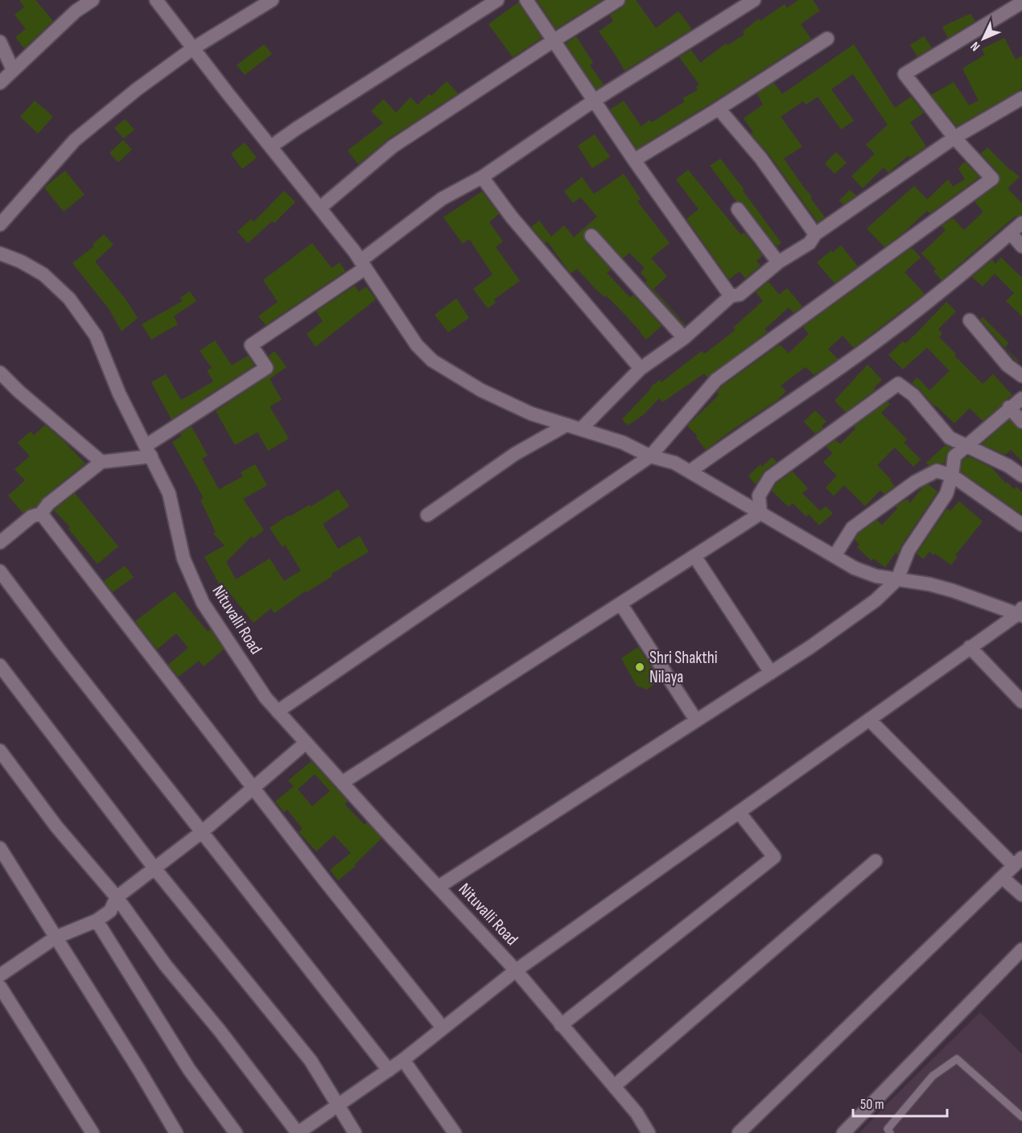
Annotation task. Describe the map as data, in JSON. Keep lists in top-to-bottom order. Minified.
{"streets":{"street":["Nituvalli Road"]},"places":["Shri Shakthi Nilaya"],"scale_bar":"50 m","north":"bottom left"}
